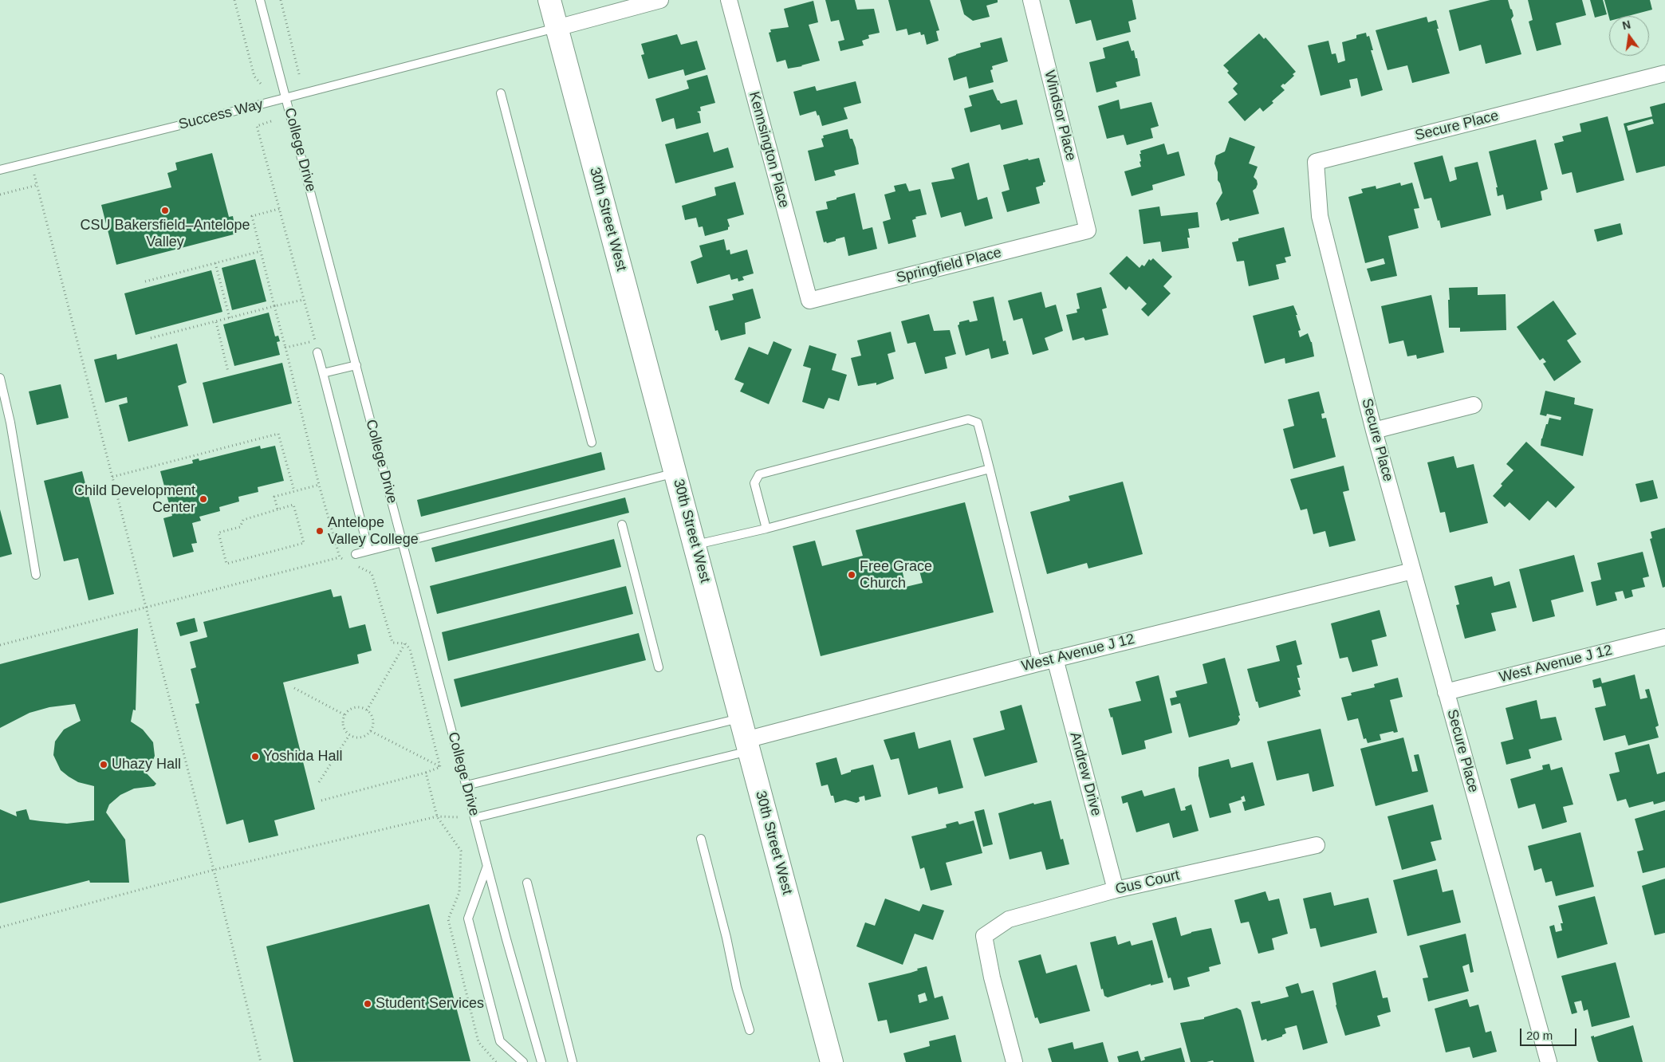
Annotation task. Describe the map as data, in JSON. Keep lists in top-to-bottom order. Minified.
{"streets":{"main road":["30th Street West"],"street":["Windsor Place","Secure Place","Kennsington Place","Springfield Place","West Avenue J 12","Andrew Drive","Gus Court"],"lane":["Success Way","College Drive"]},"crossings":[["Success Way","College Drive"],["Success Way","30th Street West"],["Windsor Place","Springfield Place"],["Secure Place","West Avenue J 12"],["Kennsington Place","Springfield Place"],["30th Street West","West Avenue J 12"],["West Avenue J 12","Andrew Drive"],["Andrew Drive","Gus Court"]],"places":["CSU Bakersfield–Antelope Valley","Child Development Center","Antelope Valley College","Free Grace Church","Yoshida Hall","Uhazy Hall","Student Services"],"scale_bar":"20 m","north":"top"}
